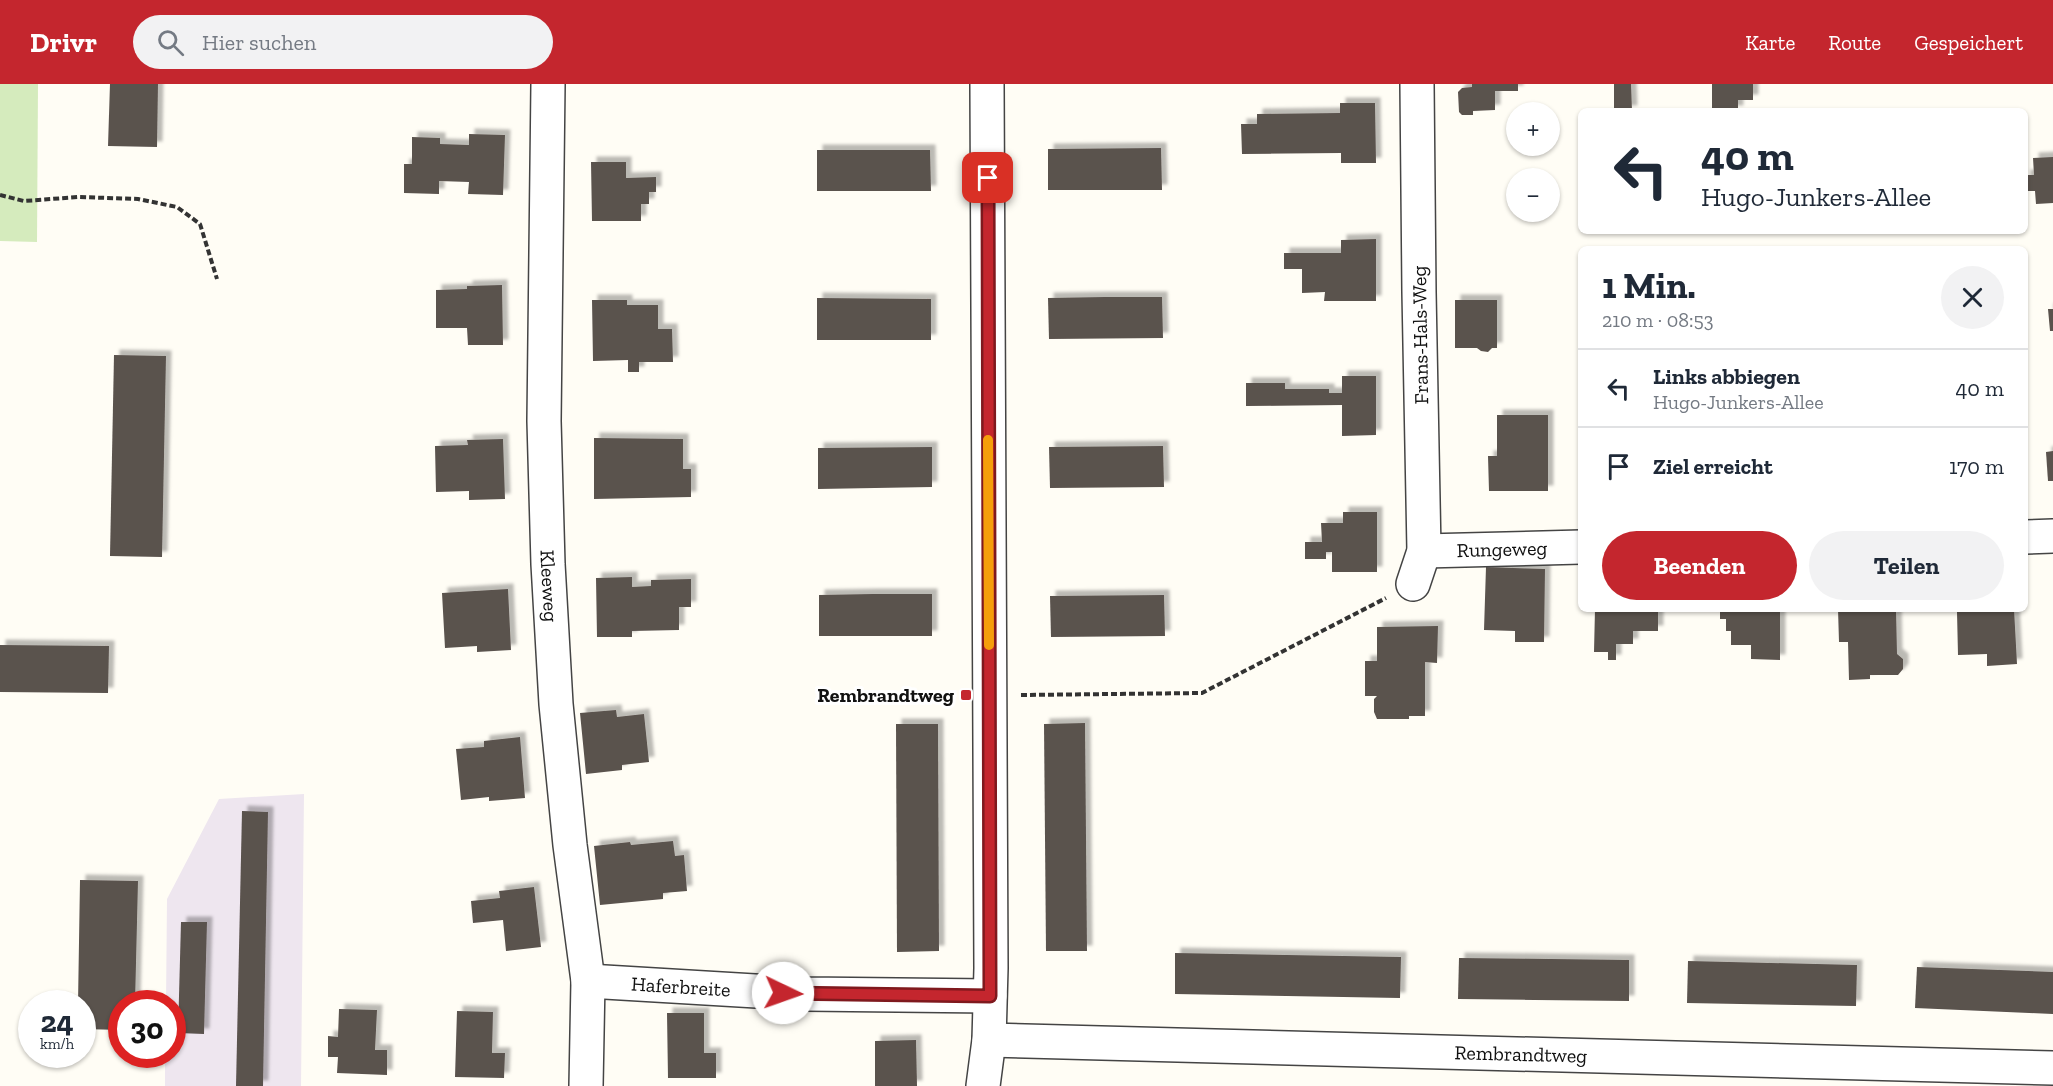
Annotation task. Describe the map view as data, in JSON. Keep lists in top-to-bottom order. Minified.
{"streets":{"street":["Frans-Hals-Weg","Rungeweg","Kleeweg","Haferbreite","Rembrandtweg"]},"crossings":[["Frans-Hals-Weg","Rungeweg"],["Kleeweg","Haferbreite"]],"places":{"transit":["Rembrandtweg"]},"page":{"header":"Drivr","search":"Hier suchen","nav":["Karte","Route","Gespeichert"],"map_buttons":["+","−"],"turn":["40 m","Hugo-Junkers-Allee"],"heading":["1 Min.","210 m · 08:53"],"list":[{"name":"Links abbiegen","note":"Hugo-Junkers-Allee","value":"40 m"},{"name":"Ziel erreicht","value":"170 m"}],"buttons":["Beenden","Teilen"],"speed":"24 km/h","limit":"30"}}
